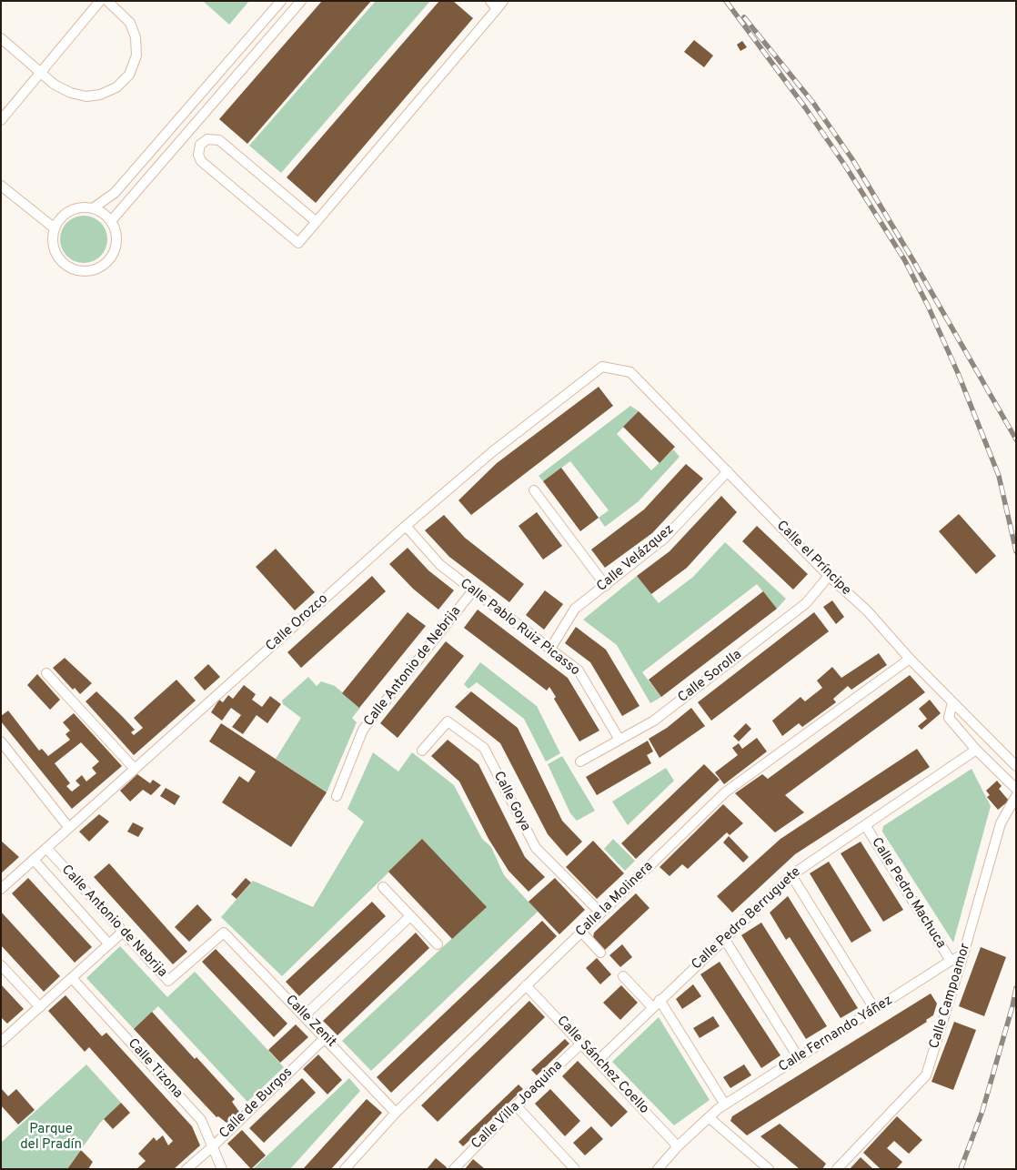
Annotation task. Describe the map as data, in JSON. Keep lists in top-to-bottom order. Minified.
{"streets":{"street":["Calle Velázquez","Calle el Príncipe","Calle Orozco","Calle Pablo Ruiz Picasso","Calle Antonio de Nebrija","Calle Sorolla","Calle Goya","Calle Pedro Machuca","Calle la Molinera","Calle Pedro Berruguete","Calle Campoamor","Calle Zenit","Calle Fernando Yáñez","Calle Sánchez Coello","Calle Tizona","Calle de Burgos","Calle Villa Joaquina"]},"crossings":[["Calle Velázquez","Calle el Príncipe"],["Calle Velázquez","Calle Pablo Ruiz Picasso"],["Calle el Príncipe","Calle Orozco"],["Calle el Príncipe","Calle Sorolla"],["Calle el Príncipe","Calle la Molinera"],["Calle Orozco","Calle Pablo Ruiz Picasso"],["Calle Orozco","Calle Antonio de Nebrija"],["Calle Pablo Ruiz Picasso","Calle Antonio de Nebrija"],["Calle Pablo Ruiz Picasso","Calle Sorolla"],["Calle Antonio de Nebrija","Calle Zenit"],["Calle Goya","Calle la Molinera"],["Calle Pedro Machuca","Calle Pedro Berruguete"],["Calle Pedro Machuca","Calle Fernando Yáñez"],["Calle la Molinera","Calle Zenit"],["Calle la Molinera","Calle Sánchez Coello"],["Calle Pedro Berruguete","Calle Sánchez Coello"],["Calle Campoamor","Calle Fernando Yáñez"],["Calle Zenit","Calle de Burgos"],["Calle Fernando Yáñez","Calle Sánchez Coello"],["Calle Sánchez Coello","Calle Villa Joaquina"],["Calle Tizona","Calle de Burgos"]],"parks":["Parque del Pradín"]}
